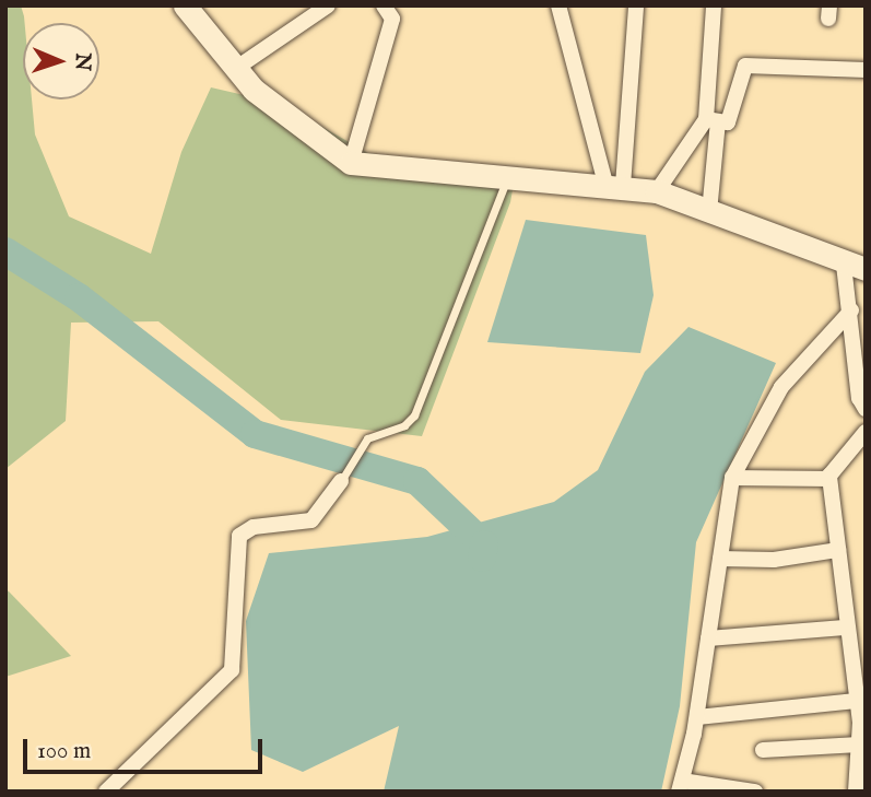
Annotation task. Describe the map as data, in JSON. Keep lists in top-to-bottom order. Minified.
{"scale_bar":"100 m","north":"right"}
